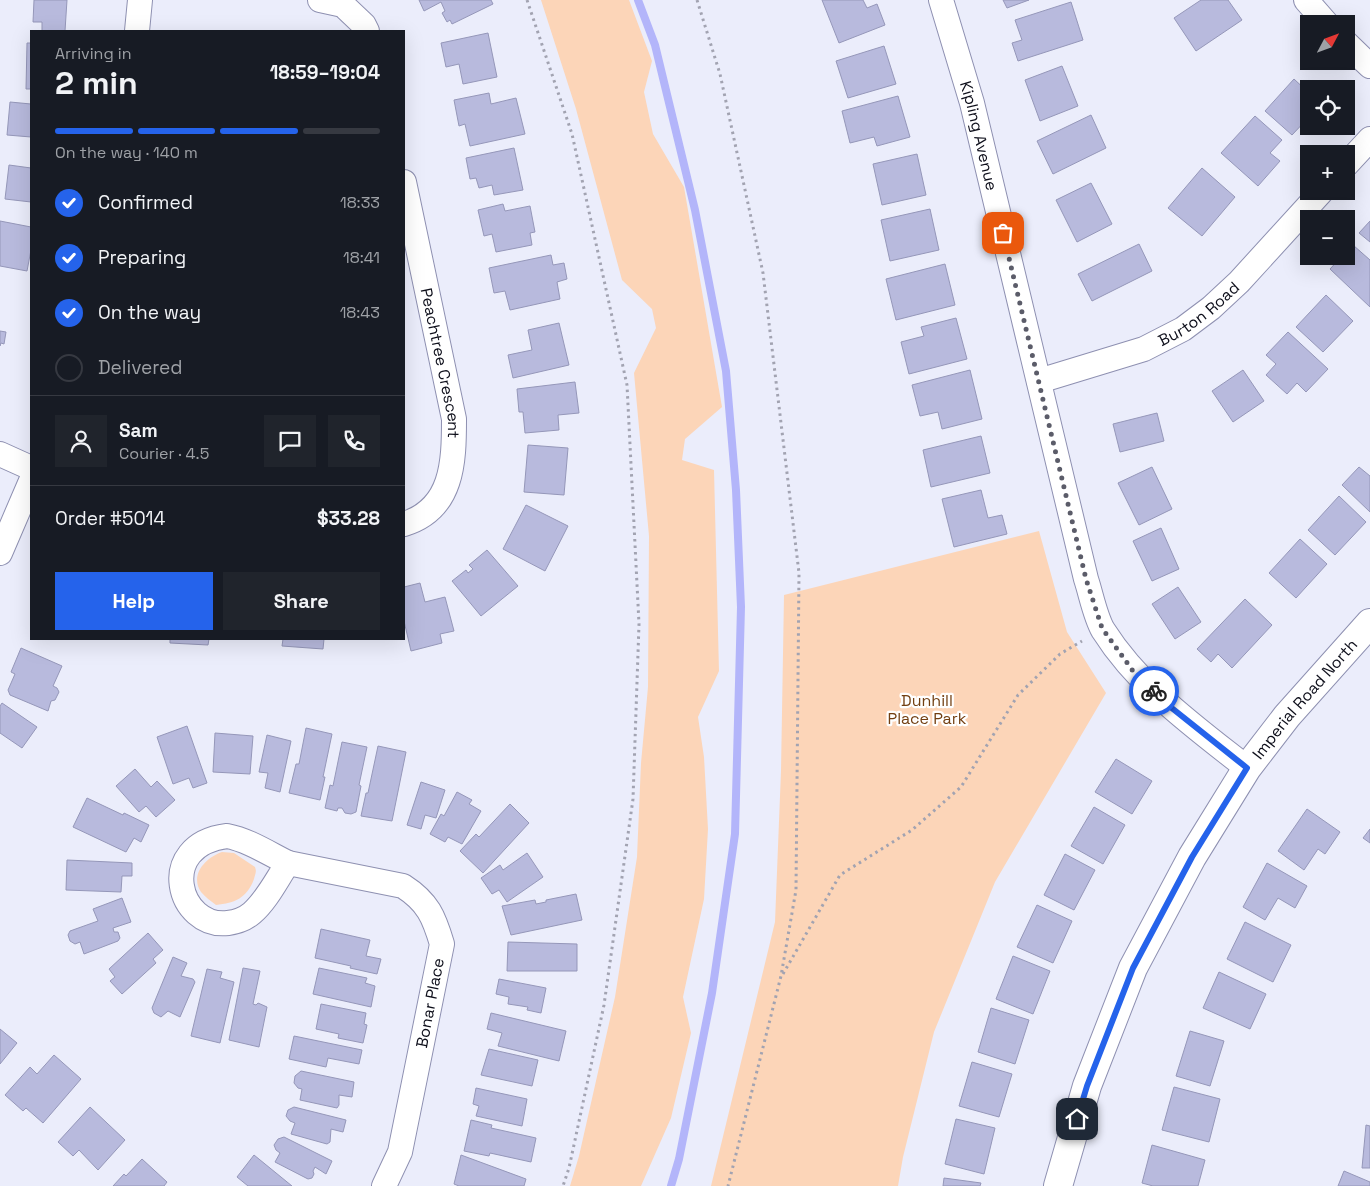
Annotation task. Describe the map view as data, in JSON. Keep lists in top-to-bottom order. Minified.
{"streets":{"street":["Kipling Avenue","Burton Road","Peachtree Crescent","Imperial Road North","Bonar Place"]},"crossings":[["Kipling Avenue","Burton Road"],["Kipling Avenue","Imperial Road North"]],"parks":["Dunhill Place Park"],"north":"top right","page":{"map_buttons":["+","−"],"heading":["2 min","Arriving in","18:59–19:04"],"panel":["Sam","Courier · 4.5","Order #5014","$33.28"],"bar":"On the way · 140 m","list":[["Confirmed","18:33"],["Preparing","18:41"],["On the way","18:43"],"Delivered"],"buttons":["Help","Share"]}}
